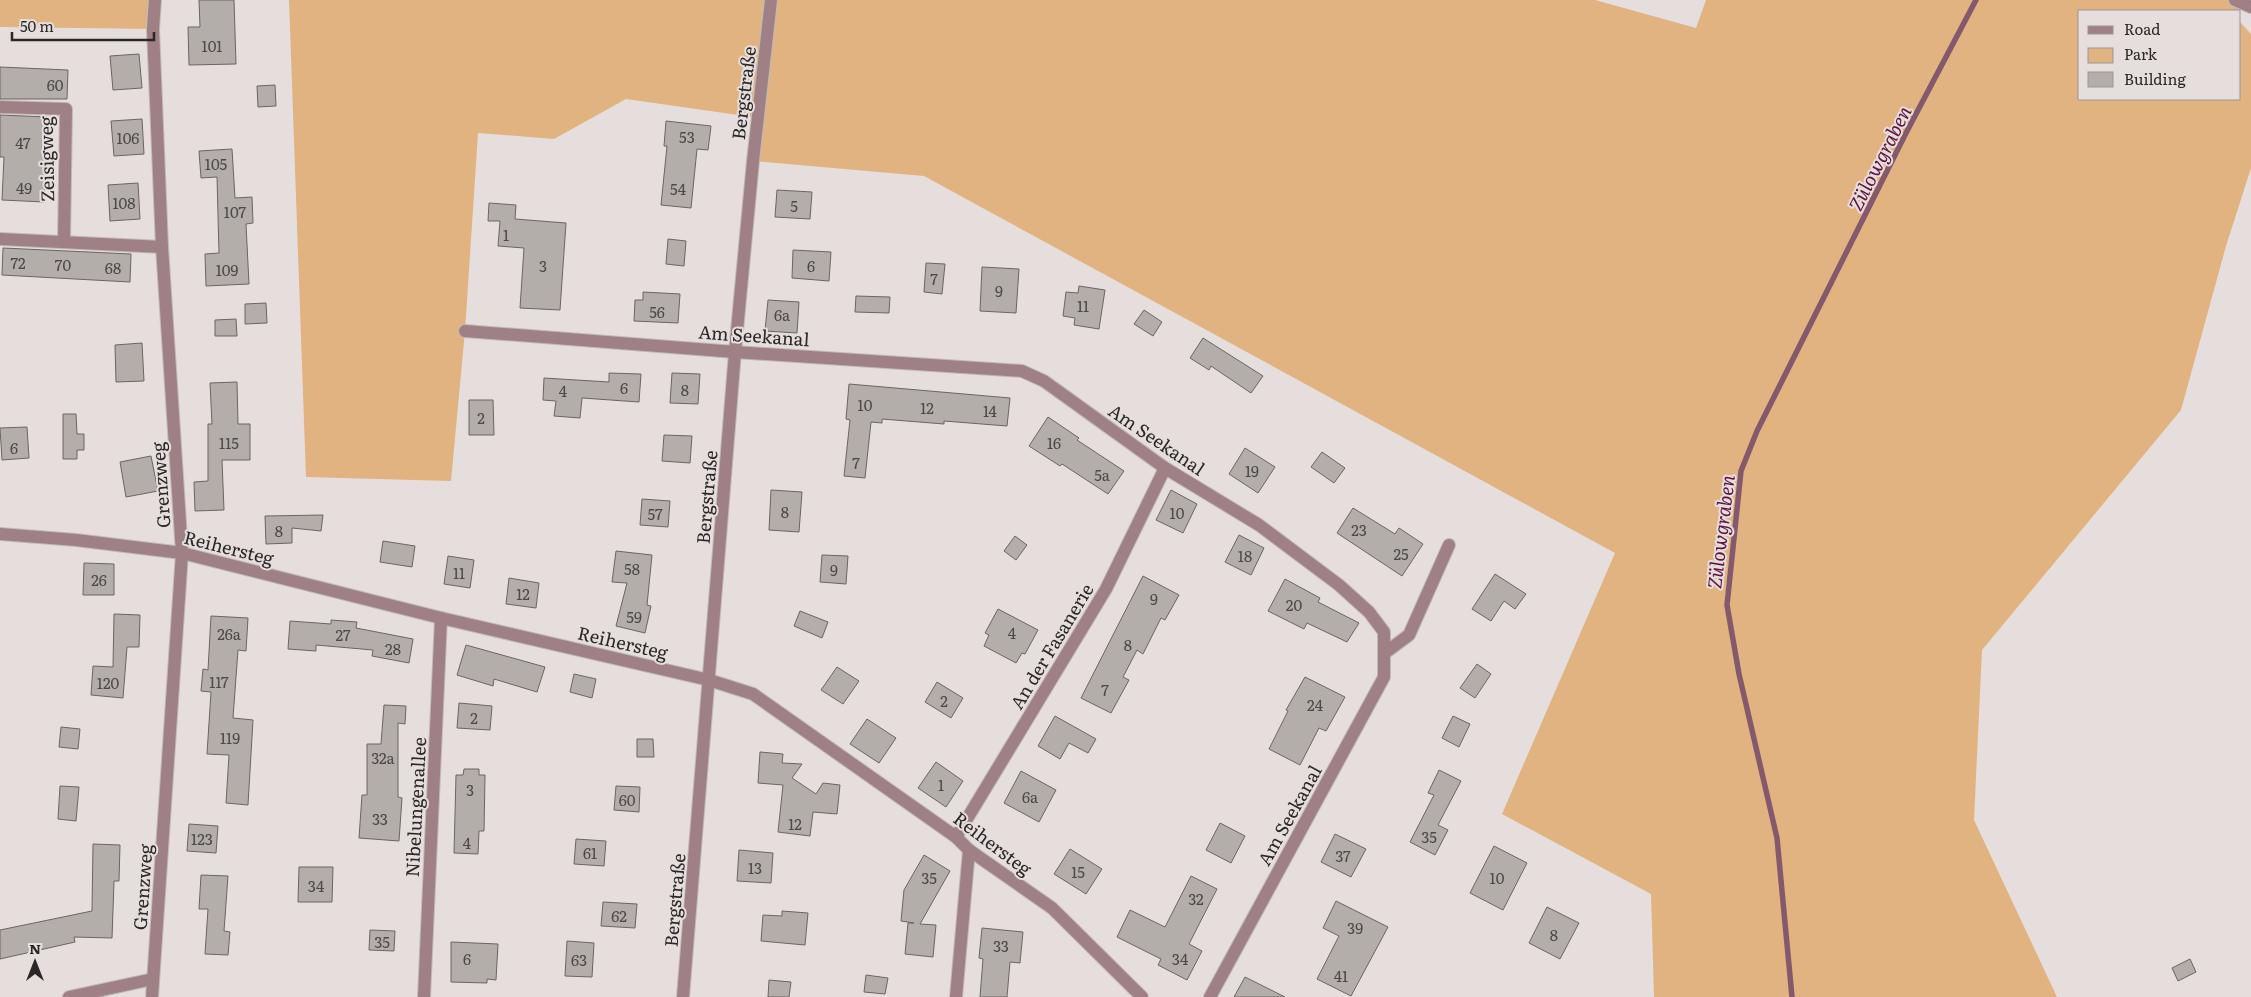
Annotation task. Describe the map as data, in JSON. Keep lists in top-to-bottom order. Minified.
{"streets":{"street":["Bergstraße","Zeisigweg","Am Seekanal","Grenzweg","Reihersteg","An der Fasanerie","Nibelungenallee"]},"crossings":[["Bergstraße","Am Seekanal"],["Bergstraße","Reihersteg"],["Am Seekanal","An der Fasanerie"],["Grenzweg","Reihersteg"],["Reihersteg","An der Fasanerie"],["Reihersteg","Nibelungenallee"]],"water":["Zülowgraben"],"house_numbers":["101","60","53","106","47","105","49","54","108","5","107","1","72","70","3","6","68","109","7","9","11","56","6a","6","8","4","10","12","14","2","115","16","6","7","19","5a","8","10","57","23","8","25","18","58","9","11","26","12","9","20","59","4","26a","27","8","28","117","120","7","2","24","2","119","32a","1","3","6a","60","33","12","35","123","4","61","37","13","15","35","10","34","32","62","39","8","35","33","6","34","63","41"],"legend":["Road","Park","Building"],"scale_bar":"50 m","north":"top"}
